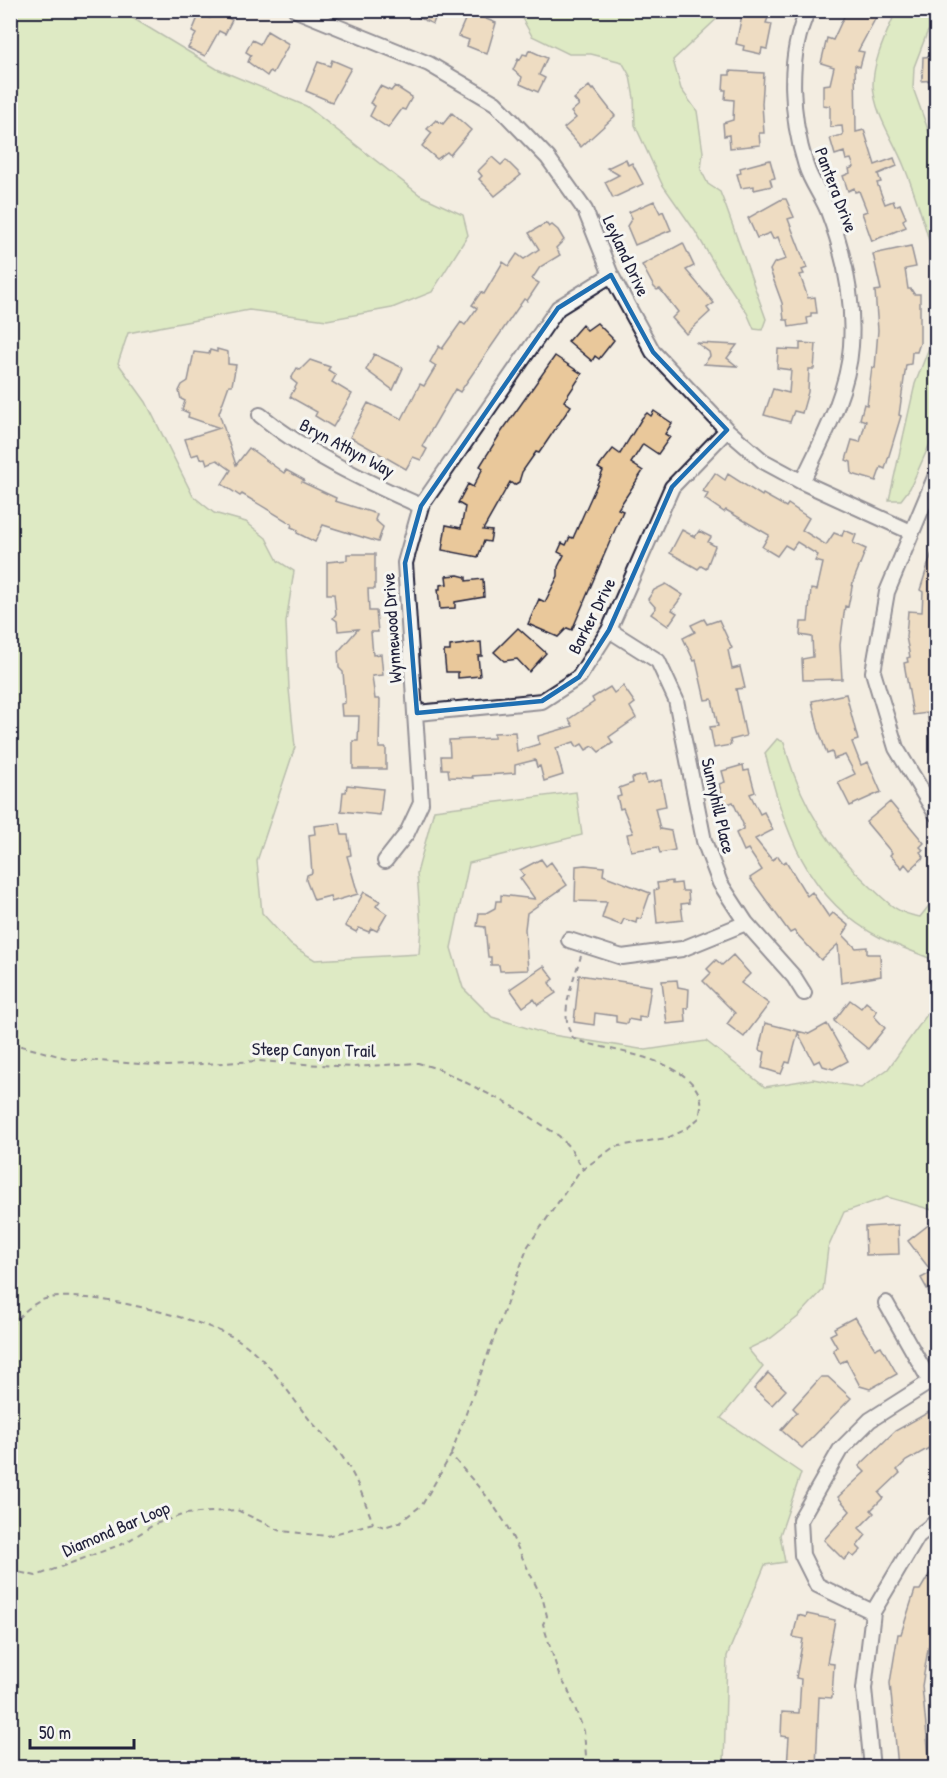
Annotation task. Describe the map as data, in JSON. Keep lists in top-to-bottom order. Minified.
{"streets":{"street":["Pantera Drive","Leyland Drive","Bryn Athyn Way","Barker Drive","Wynnewood Drive","Sunnyhill Place"],"path":["Steep Canyon Trail","Diamond Bar Loop"]},"crossings":[["Pantera Drive","Leyland Drive"],["Leyland Drive","Barker Drive"],["Leyland Drive","Wynnewood Drive"],["Bryn Athyn Way","Wynnewood Drive"],["Barker Drive","Wynnewood Drive"],["Barker Drive","Sunnyhill Place"],["Steep Canyon Trail","Diamond Bar Loop"]],"scale_bar":"50 m"}
